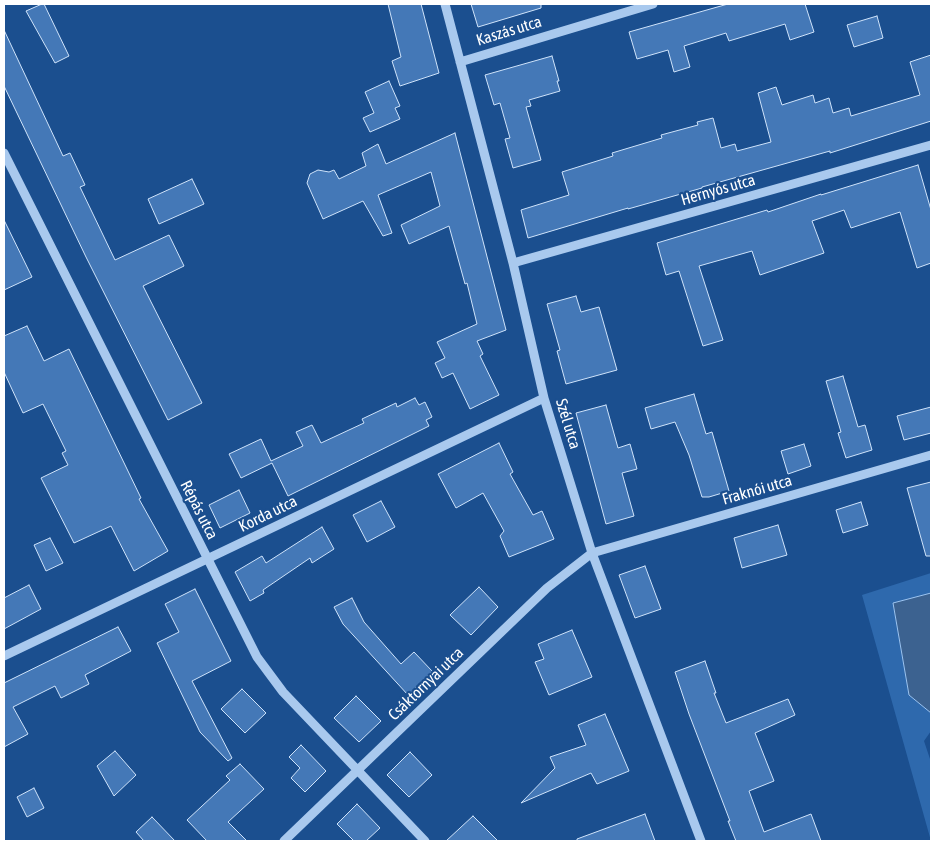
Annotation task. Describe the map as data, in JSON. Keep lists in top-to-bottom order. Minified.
{"streets":{"street":["Kaszás utca","Hernyós utca","Szél utca","Fraknói utca","Répás utca","Korda utca","Csáktornyai utca"]},"crossings":[["Kaszás utca","Szél utca"],["Hernyós utca","Szél utca"],["Szél utca","Fraknói utca"],["Szél utca","Korda utca"],["Szél utca","Csáktornyai utca"],["Fraknói utca","Csáktornyai utca"],["Répás utca","Korda utca"],["Répás utca","Csáktornyai utca"]]}
